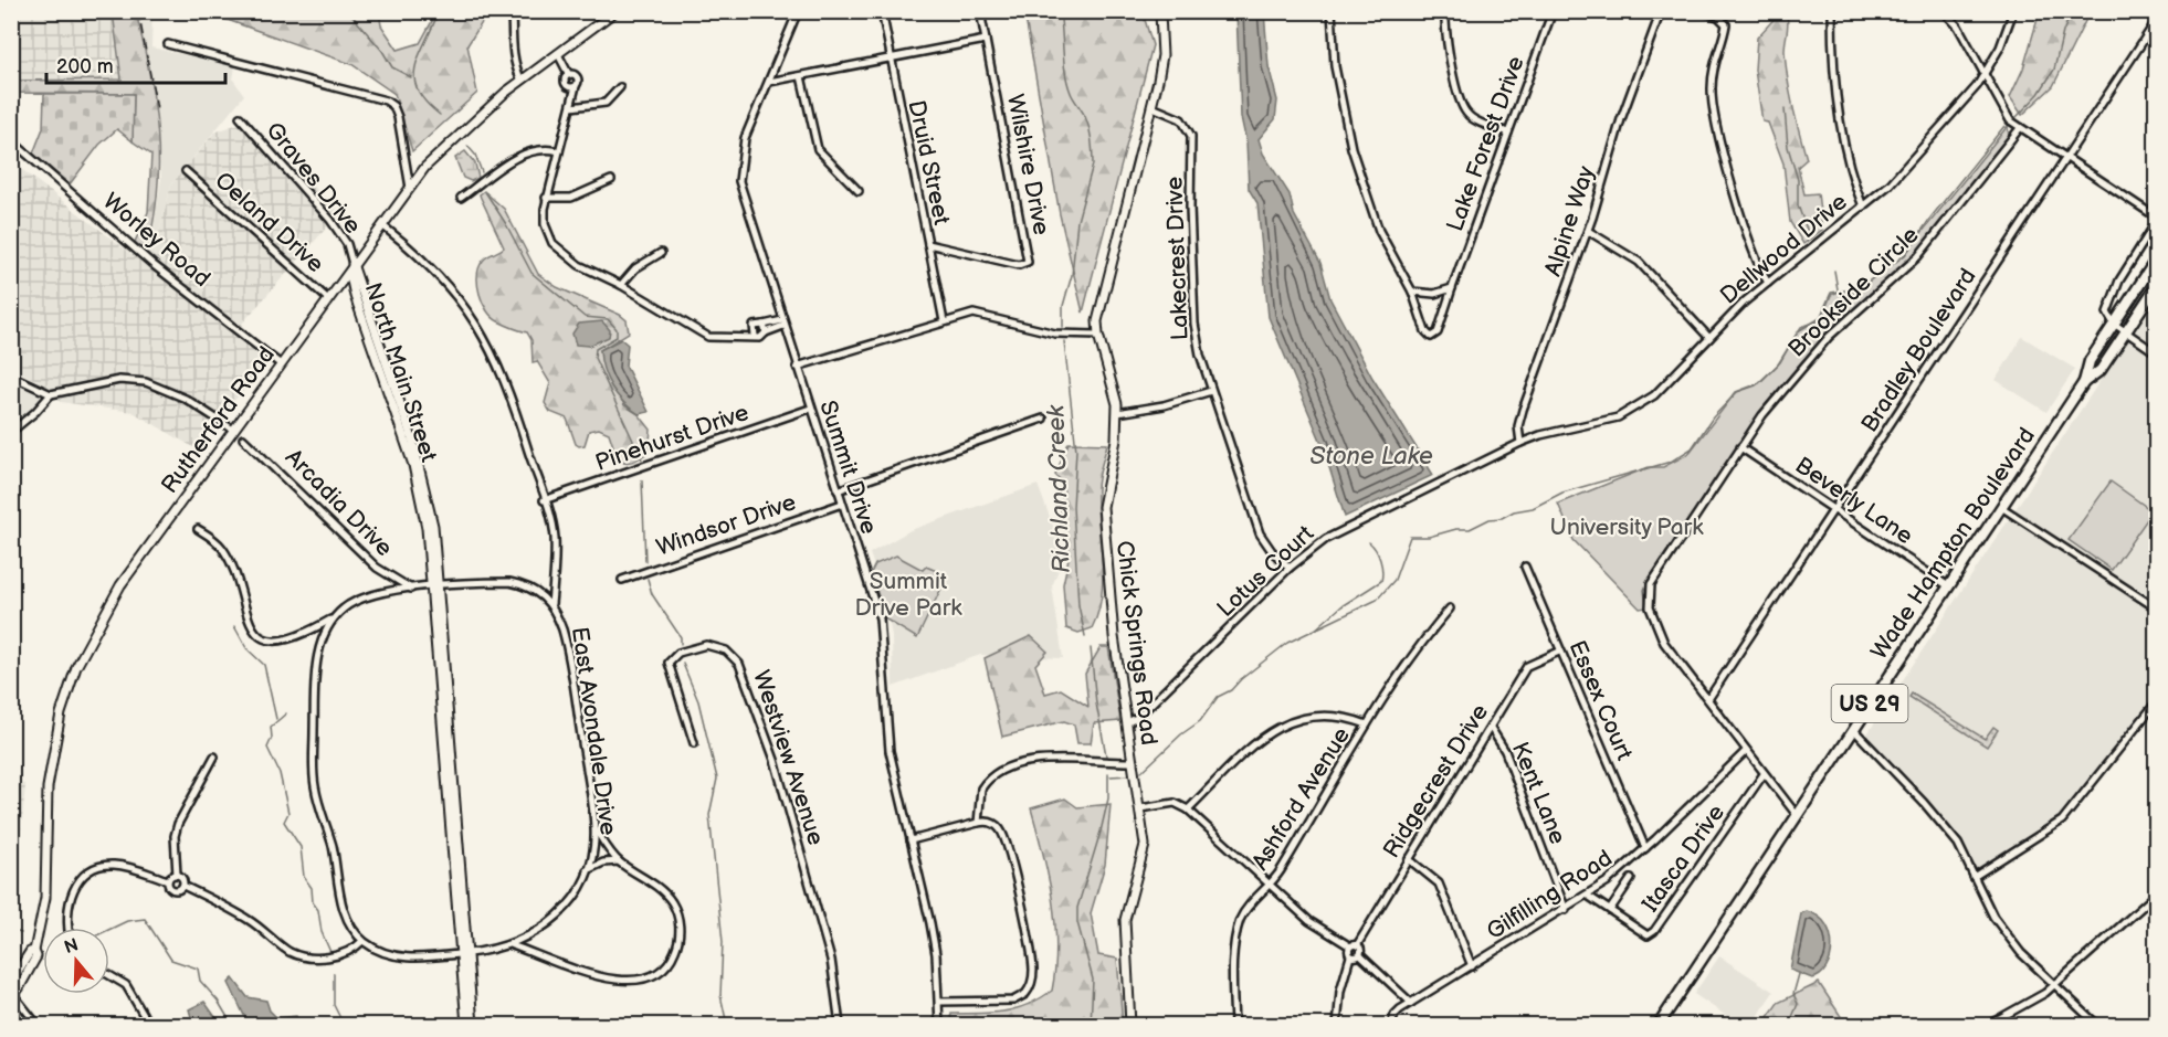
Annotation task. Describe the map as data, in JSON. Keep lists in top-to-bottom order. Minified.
{"streets":{"main road":["Wade Hampton Boulevard","US 29"],"street":["Lake Forest Drive","Druid Street","Wilshire Drive","Graves Drive","Alpine Way","Oeland Drive","Worley Road","Dellwood Drive","Lakecrest Drive","Brookside Circle","Bradley Boulevard","North Main Street","Rutherford Road","Pinehurst Drive","Summit Drive","Beverly Lane","Arcadia Drive","Windsor Drive","Lotus Court","Chick Springs Road","Essex Court","East Avondale Drive","Westview Avenue","Ridgecrest Drive","Kent Lane","Ashford Avenue","Itasca Drive","Gilfilling Road"]},"crossings":[["Druid Street","Wilshire Drive"],["Graves Drive","North Main Street"],["Graves Drive","Rutherford Road"],["Alpine Way","Dellwood Drive"],["Alpine Way","Lotus Court"],["Oeland Drive","Rutherford Road"],["Worley Road","Rutherford Road"],["Dellwood Drive","Lotus Court"],["Lakecrest Drive","Lotus Court"],["Lakecrest Drive","Chick Springs Road"],["Brookside Circle","Bradley Boulevard"],["Brookside Circle","Beverly Lane"],["Brookside Circle","Wade Hampton Boulevard"],["Brookside Circle","Itasca Drive"],["Brookside Circle","Gilfilling Road"],["Bradley Boulevard","Beverly Lane"],["North Main Street","Rutherford Road"],["North Main Street","East Avondale Drive"],["Pinehurst Drive","Summit Drive"],["Summit Drive","Windsor Drive"],["Beverly Lane","Wade Hampton Boulevard"],["Arcadia Drive","East Avondale Drive"],["Lotus Court","Chick Springs Road"],["Essex Court","Ridgecrest Drive"],["Essex Court","Gilfilling Road"],["Ridgecrest Drive","Kent Lane"],["Kent Lane","Gilfilling Road"],["Itasca Drive","Gilfilling Road"]],"water":["Stone Lake","Richland Creek"],"parks":["University Park","Summit Drive Park"],"scale_bar":"200 m","north":"top"}
